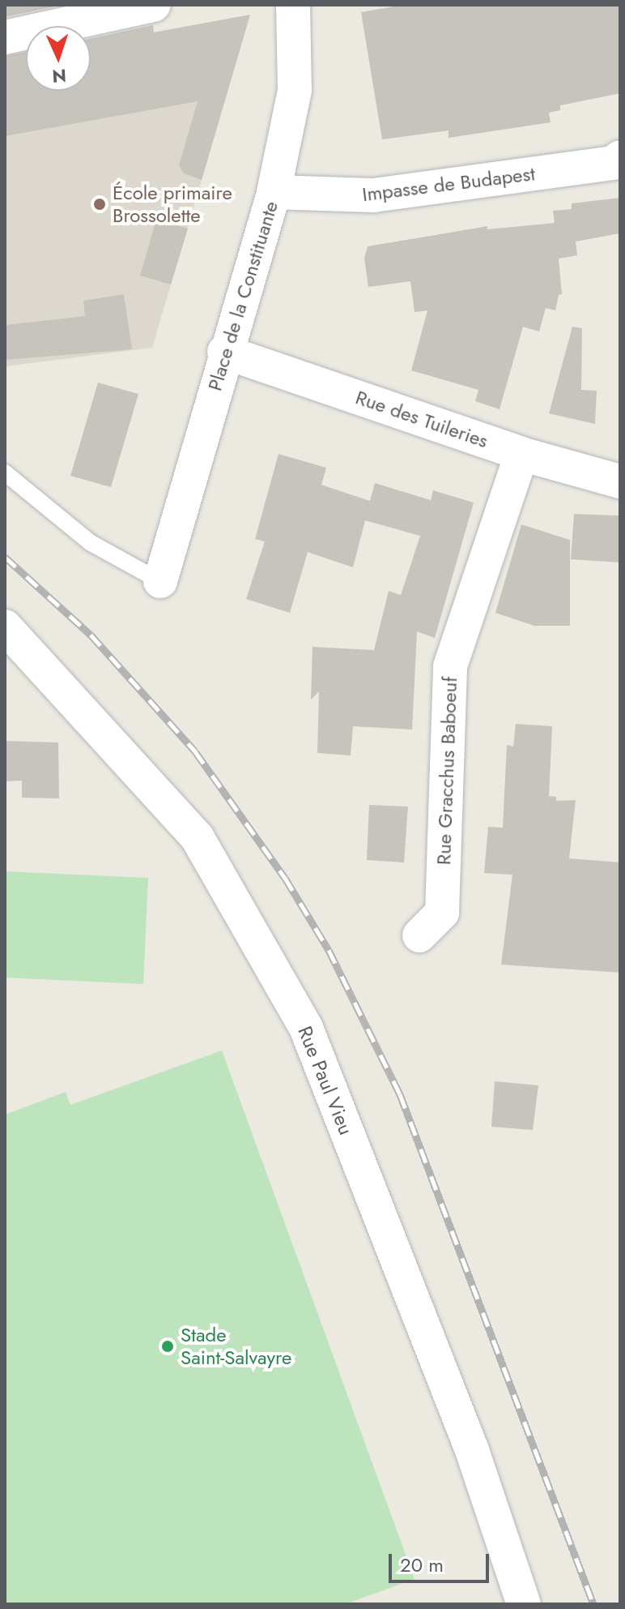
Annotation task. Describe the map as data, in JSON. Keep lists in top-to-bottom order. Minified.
{"streets":{"street":["Impasse de Budapest","Place de la Constituante","Rue des Tuileries","Rue Gracchus Baboeuf","Rue Paul Vieu"]},"crossings":[["Impasse de Budapest","Place de la Constituante"],["Place de la Constituante","Rue des Tuileries"],["Rue des Tuileries","Rue Gracchus Baboeuf"]],"places":["École primaire Brossolette","Stade Saint-Salvayre"],"scale_bar":"20 m","north":"bottom"}
